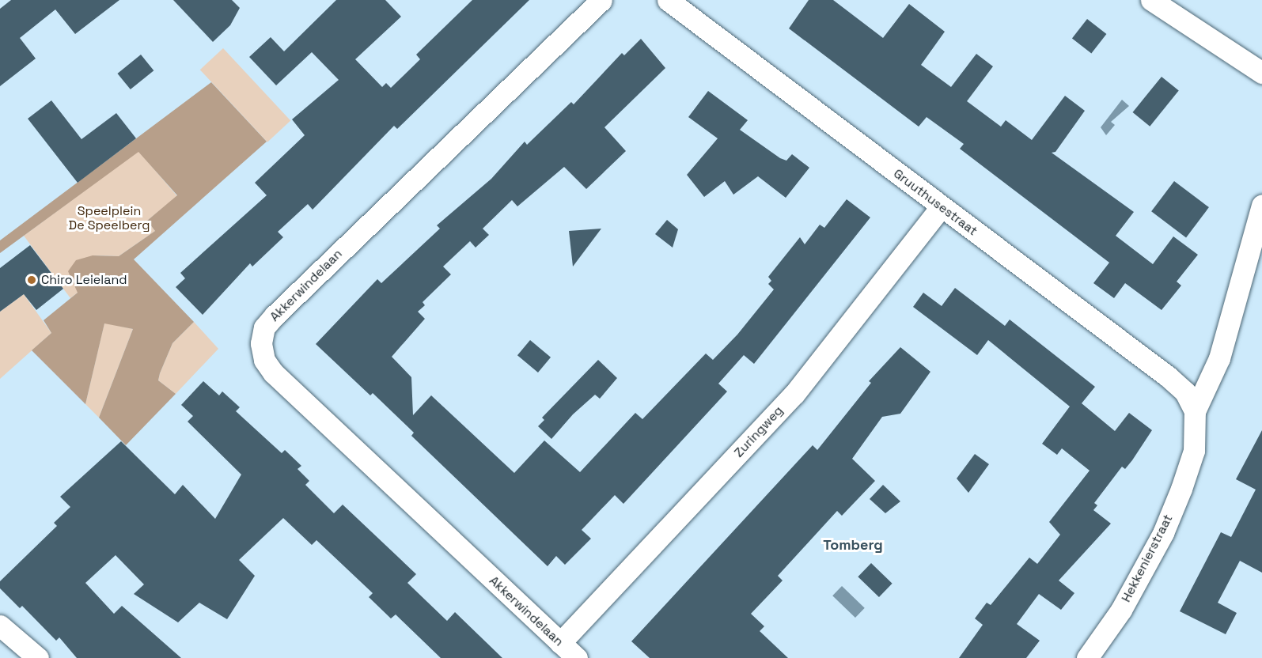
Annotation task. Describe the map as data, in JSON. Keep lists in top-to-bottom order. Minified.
{"streets":{"street":["Gruuthusestraat","Akkerwindelaan","Zuringweg","Hekkenierstraat"]},"crossings":[["Gruuthusestraat","Zuringweg"],["Gruuthusestraat","Hekkenierstraat"],["Akkerwindelaan","Zuringweg"]],"districts":["Tomberg"],"parks":["Speelplein De Speelberg"],"places":["Chiro Leieland"]}
